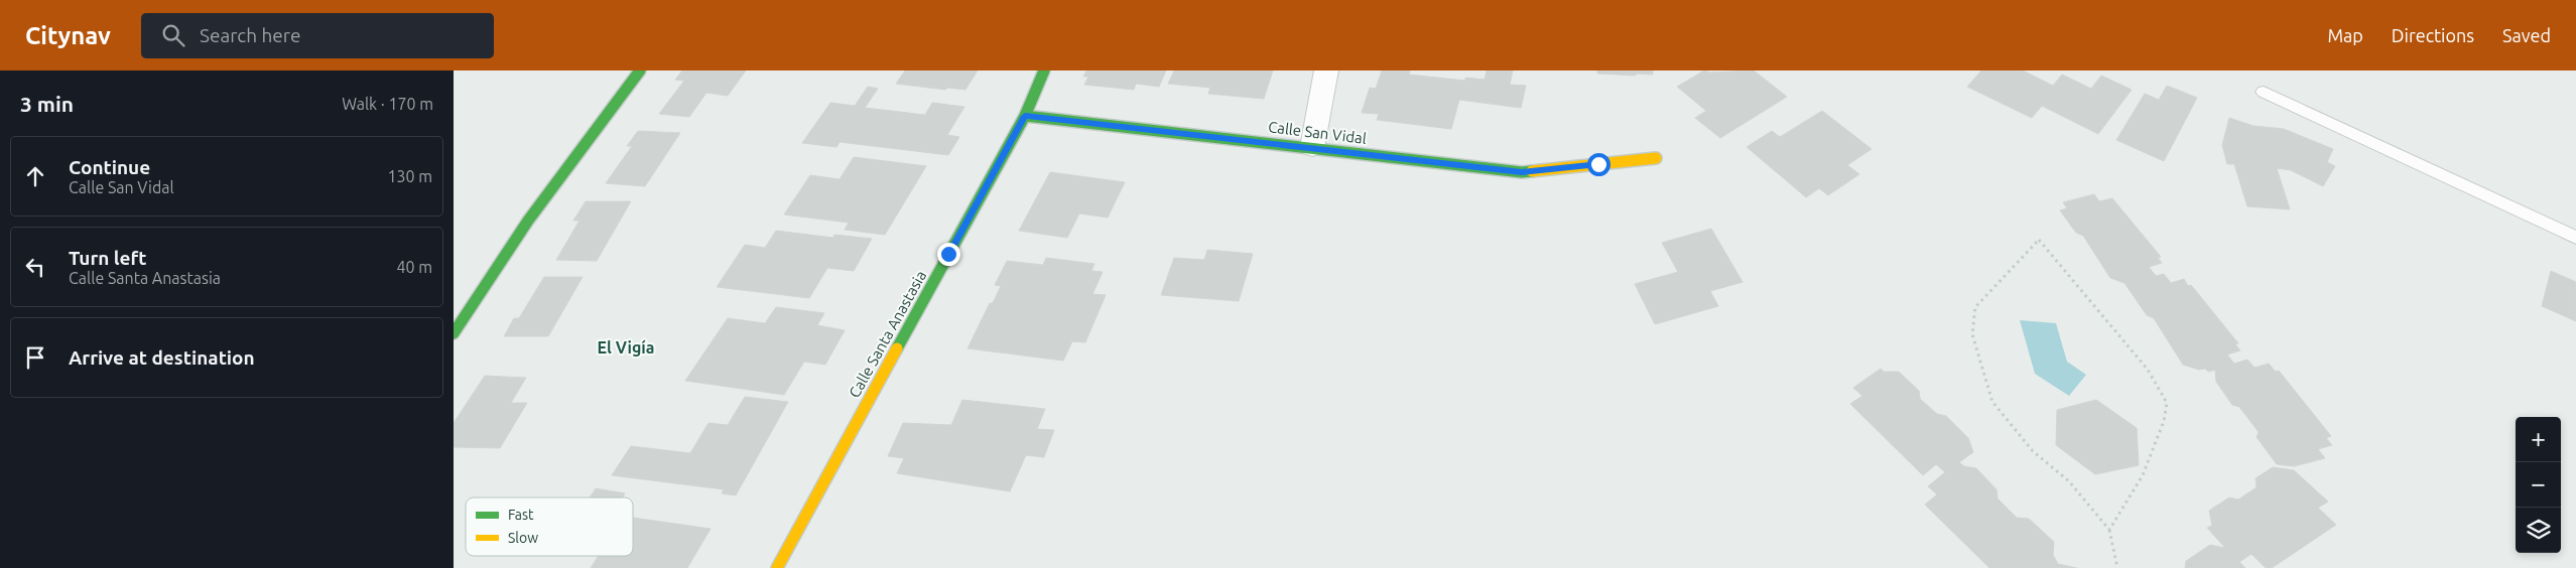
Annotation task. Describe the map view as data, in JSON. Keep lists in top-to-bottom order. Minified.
{"streets":{"street":["Calle San Vidal","Calle Santa Anastasia"]},"crossings":[["Calle San Vidal","Calle Santa Anastasia"]],"districts":["El Vigía"],"legend":["Fast","Slow"],"page":{"header":"Citynav","search":"Search here","nav":["Map","Directions","Saved"],"heading":["3 min","Walk · 170 m"],"list":[["Continue","Calle San Vidal","130 m"],["Turn left","Calle Santa Anastasia","40 m"],"Arrive at destination"],"map_buttons":["+","−"]}}
